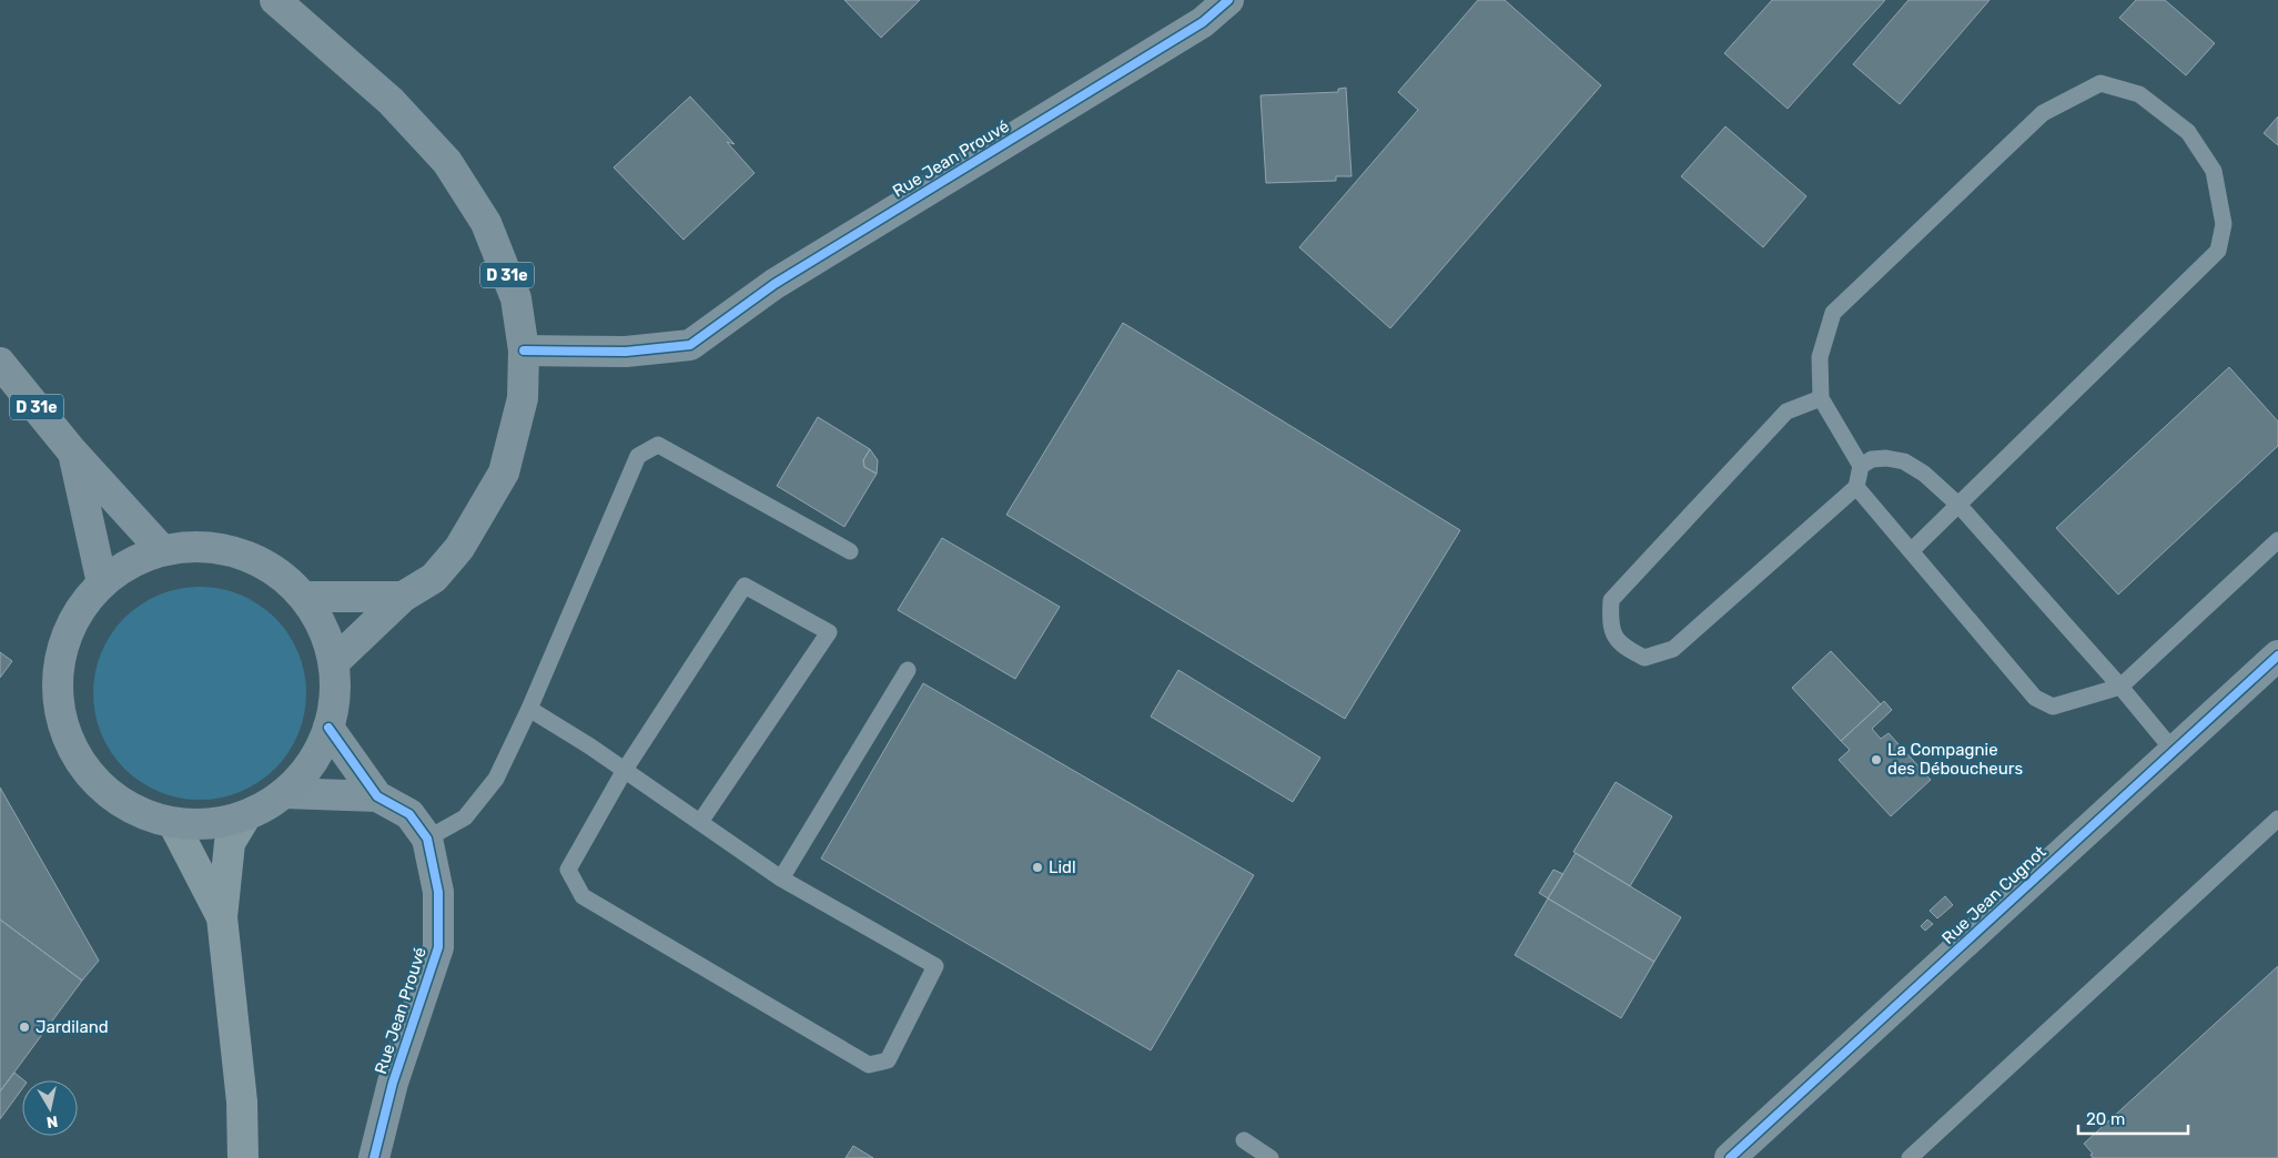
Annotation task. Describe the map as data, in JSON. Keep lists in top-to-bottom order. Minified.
{"streets":{"main road":["D 31e"],"street":["Rue Jean Prouvé","Rue Jean Cugnot"]},"crossings":[["Rue Jean Prouvé","D 31e"]],"places":["La Compagnie des Déboucheurs","Lidl","Jardiland"],"scale_bar":"20 m","north":"bottom"}
